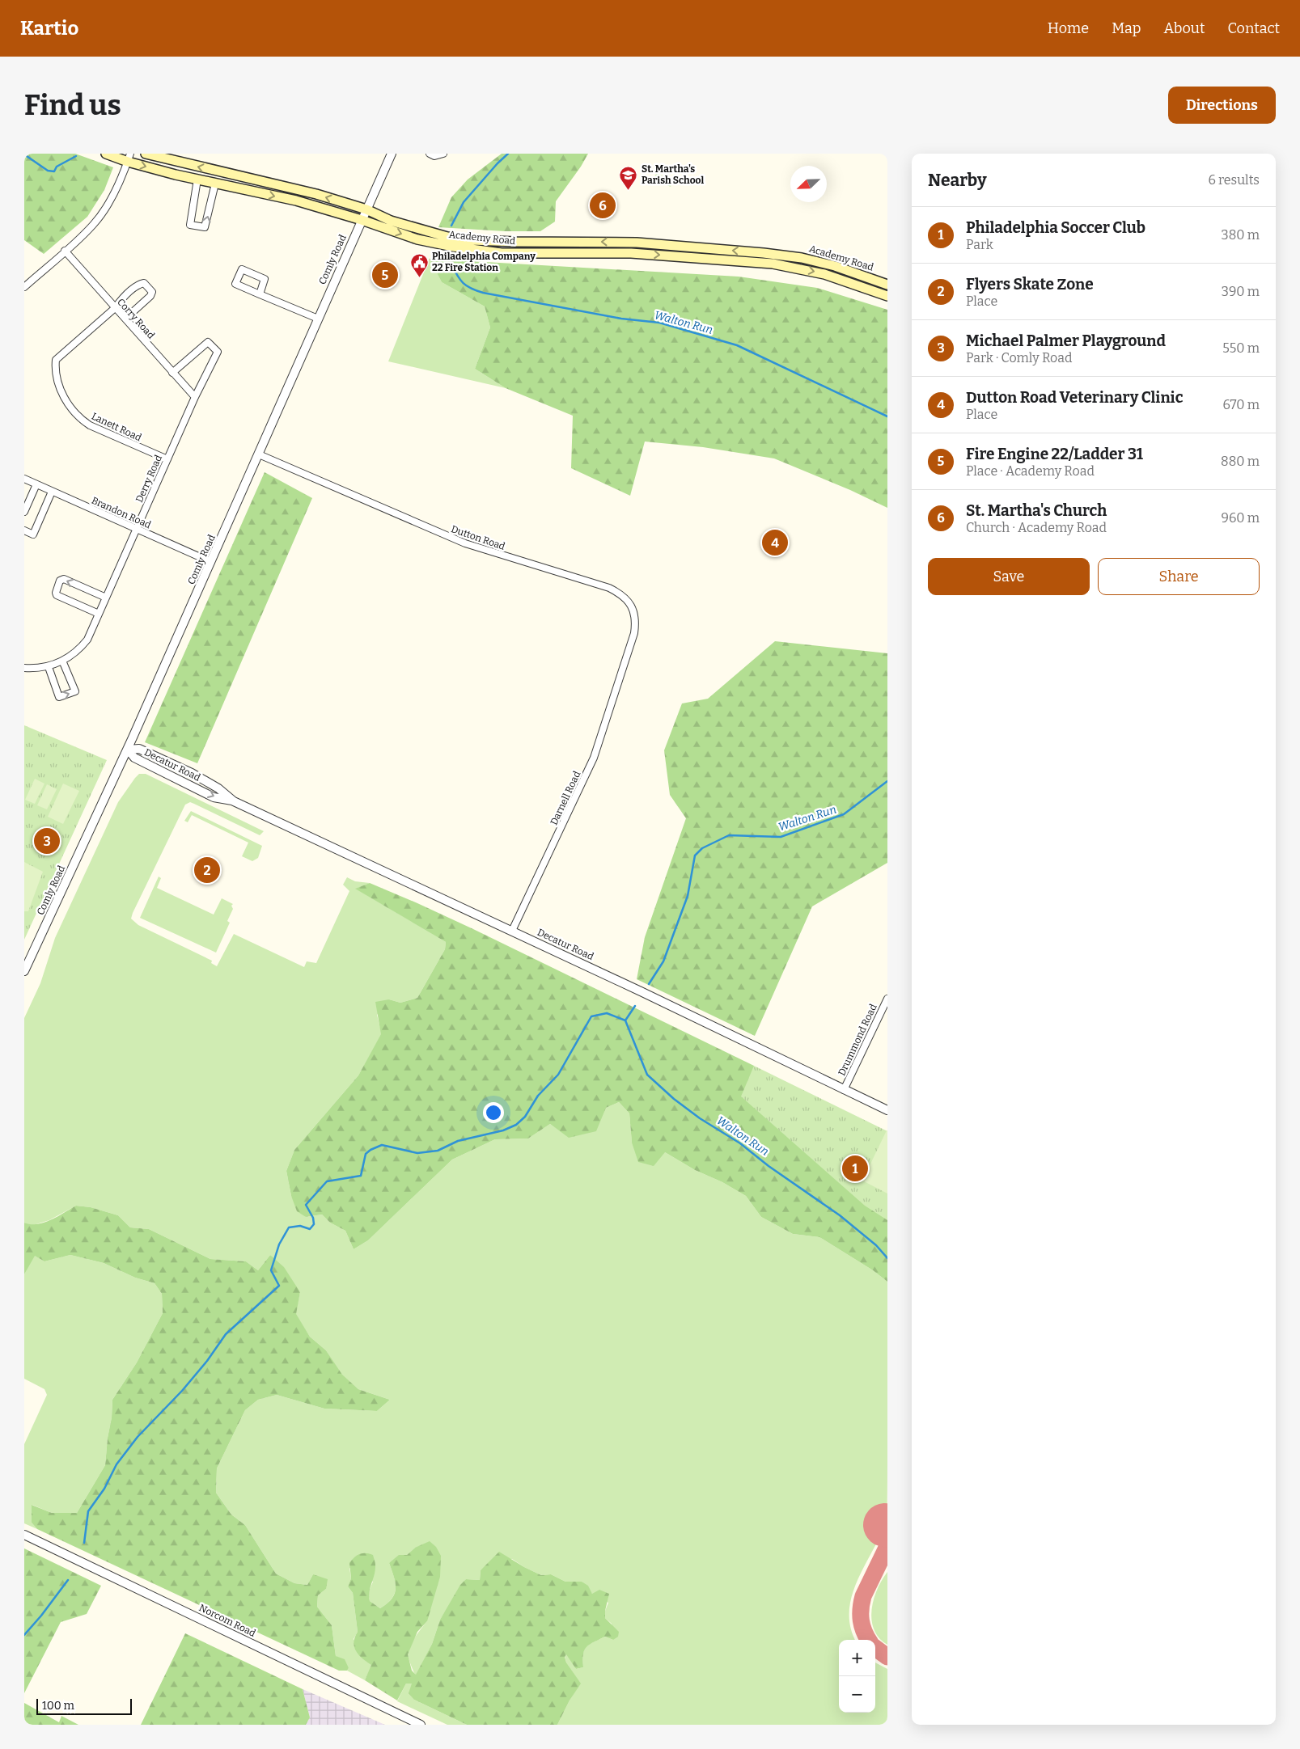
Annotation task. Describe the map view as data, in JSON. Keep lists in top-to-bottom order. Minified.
{"streets":{"main road":["Academy Road"],"street":["Comly Road","Corry Road","Lanett Road","Derry Road","Brandon Road","Dutton Road","Decatur Road","Darnell Road","Drummond Road","Norcom Road"]},"crossings":[["Academy Road","Comly Road"],["Comly Road","Brandon Road"],["Comly Road","Dutton Road"],["Comly Road","Decatur Road"],["Corry Road","Lanett Road"],["Corry Road","Derry Road"],["Lanett Road","Derry Road"],["Derry Road","Brandon Road"],["Dutton Road","Darnell Road"],["Decatur Road","Darnell Road"],["Decatur Road","Drummond Road"]],"water":["Walton Run"],"places":{"school or university":["St. Martha's Parish School"],"public building":["Philadelphia Company 22 Fire Station"]},"scale_bar":"100 m","north":"bottom left","page":{"header":"Kartio","nav":["Home","Map","About","Contact"],"buttons":["Directions",["Save","Share"]],"title":"Find us","heading":["Nearby","6 results"],"pins":["6","5","4","3","2","1"],"list":[{"mark":"1","name":"Philadelphia Soccer Club","note":"Park","value":"380 m"},{"mark":"2","name":"Flyers Skate Zone","note":"Place","value":"390 m"},{"mark":"3","name":"Michael Palmer Playground","note":"Park · Comly Road","value":"550 m"},{"mark":"4","name":"Dutton Road Veterinary Clinic","note":"Place","value":"670 m"},{"mark":"5","name":"Fire Engine 22/Ladder 31","note":"Place · Academy Road","value":"880 m"},{"mark":"6","name":"St. Martha's Church","note":"Church · Academy Road","value":"960 m"}],"map_buttons":["+","−"],"scale":"100 m"}}
